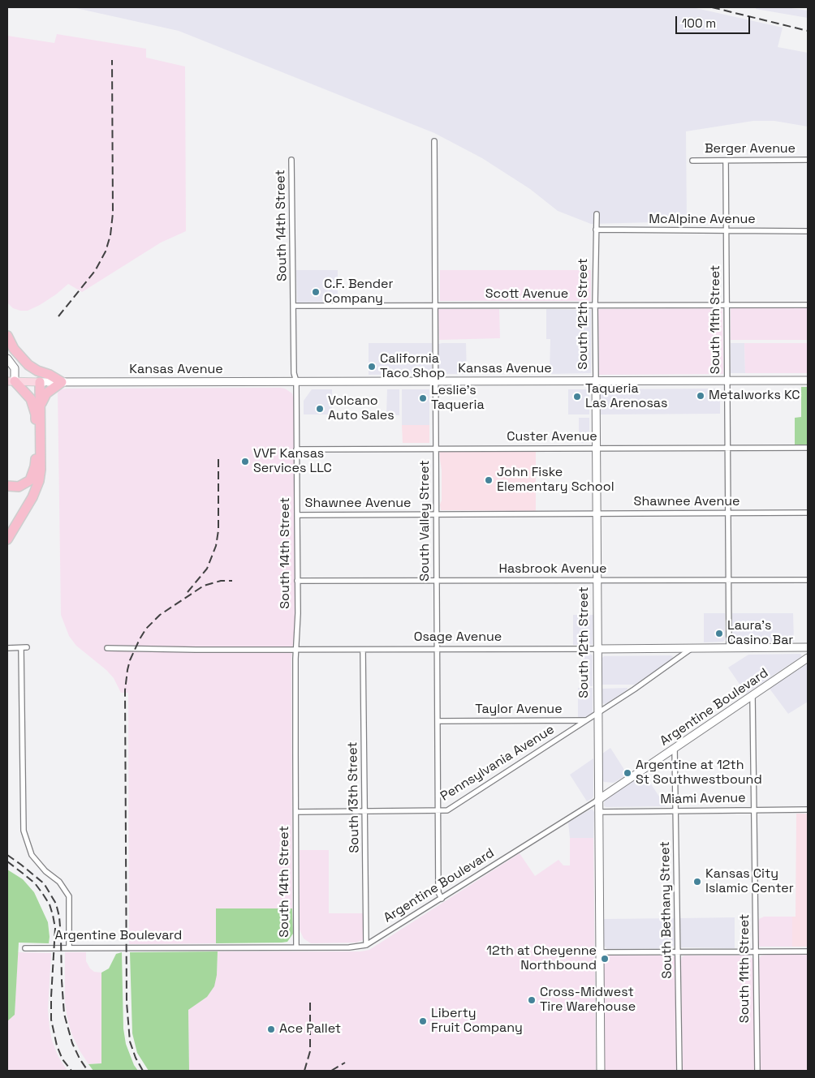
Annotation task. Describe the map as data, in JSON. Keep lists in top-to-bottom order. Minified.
{"streets":{"main road":["Kansas Avenue"],"street":["Berger Avenue","McAlpine Avenue","South 14th Street","Scott Avenue","South 12th Street","South 11th Street","Custer Avenue","Shawnee Avenue","South Valley Street","Hasbrook Avenue","Osage Avenue","Argentine Boulevard","Taylor Avenue","Pennsylvania Avenue","South 13th Street","Miami Avenue","South Bethany Street"]},"crossings":[["Berger Avenue","South 11th Street"],["McAlpine Avenue","South 12th Street"],["McAlpine Avenue","South 11th Street"],["South 14th Street","Scott Avenue"],["South 14th Street","Kansas Avenue"],["South 14th Street","Custer Avenue"],["South 14th Street","Shawnee Avenue"],["South 14th Street","Hasbrook Avenue"],["South 14th Street","Osage Avenue"],["South 14th Street","Argentine Boulevard"],["South 14th Street","Pennsylvania Avenue"],["Scott Avenue","South 12th Street"],["Scott Avenue","South 11th Street"],["Scott Avenue","South Valley Street"],["South 12th Street","Kansas Avenue"],["South 12th Street","Custer Avenue"],["South 12th Street","Shawnee Avenue"],["South 12th Street","Hasbrook Avenue"],["South 12th Street","Osage Avenue"],["South 12th Street","Argentine Boulevard"],["South 12th Street","Miami Avenue"],["South 11th Street","Kansas Avenue"],["South 11th Street","Custer Avenue"],["South 11th Street","Shawnee Avenue"],["South 11th Street","Hasbrook Avenue"],["South 11th Street","Osage Avenue"],["South 11th Street","Argentine Boulevard"],["South 11th Street","Miami Avenue"],["Kansas Avenue","South Valley Street"],["Custer Avenue","South Valley Street"],["Shawnee Avenue","South Valley Street"],["South Valley Street","Hasbrook Avenue"],["South Valley Street","Osage Avenue"],["South Valley Street","Argentine Boulevard"],["South Valley Street","Taylor Avenue"],["South Valley Street","Pennsylvania Avenue"],["Osage Avenue","South 13th Street"],["Argentine Boulevard","South 13th Street"],["Argentine Boulevard","South Bethany Street"],["Taylor Avenue","Pennsylvania Avenue"],["Pennsylvania Avenue","South 13th Street"],["Miami Avenue","South Bethany Street"]],"places":["C.F. Bender Company","California Taco Shop","Metalworks KC","Taqueria Las Arenosas","Leslie's Taqueria","Volcano Auto Sales","VVF Kansas Services LLC","John Fiske Elementary School","Laura's Casino Bar","Argentine at 12th St Southwestbound","Kansas City Islamic Center","12th at Cheyenne Northbound","Cross-Midwest Tire Warehouse","Liberty Fruit Company","Ace Pallet"],"scale_bar":"100 m"}
